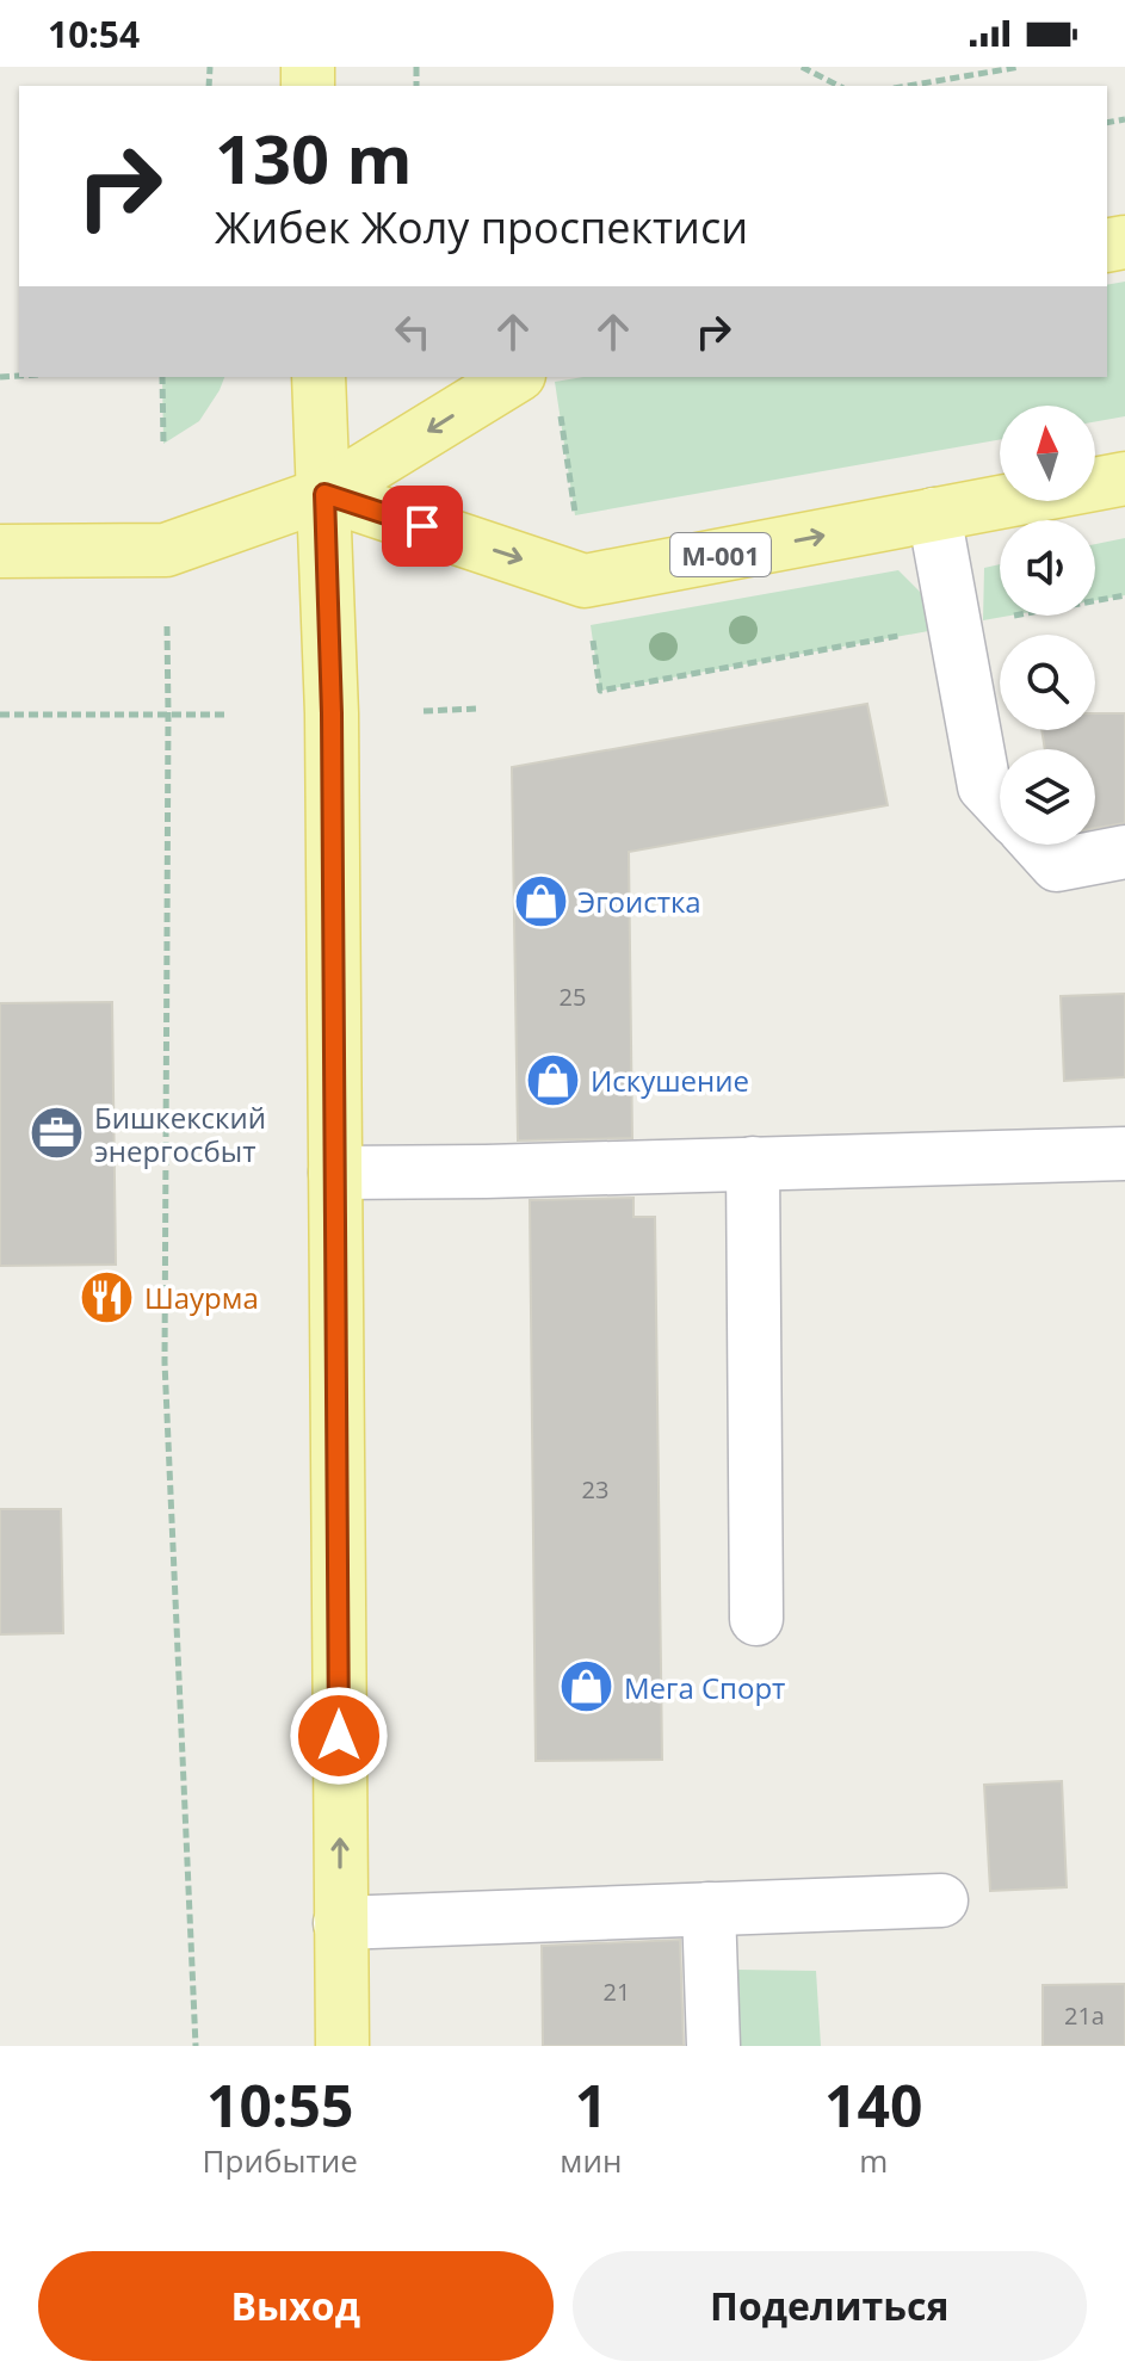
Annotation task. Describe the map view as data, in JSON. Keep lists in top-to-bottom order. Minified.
{"streets":{"main road":["М-001"]},"places":{"shop":["Эгоистка","Искушение","Мега Спорт"],"office":["Бишкекский энергосбыт"],"restaurant":["Шаурма"]},"house_numbers":["25","23","21","21а"],"north":"top","page":{"status":"10:54","turn":["130 m","Жибек Жолу проспектиси"],"eta":["10:55","Прибытие","1","мин","140","m"],"buttons":["Выход","Поделиться"]}}
